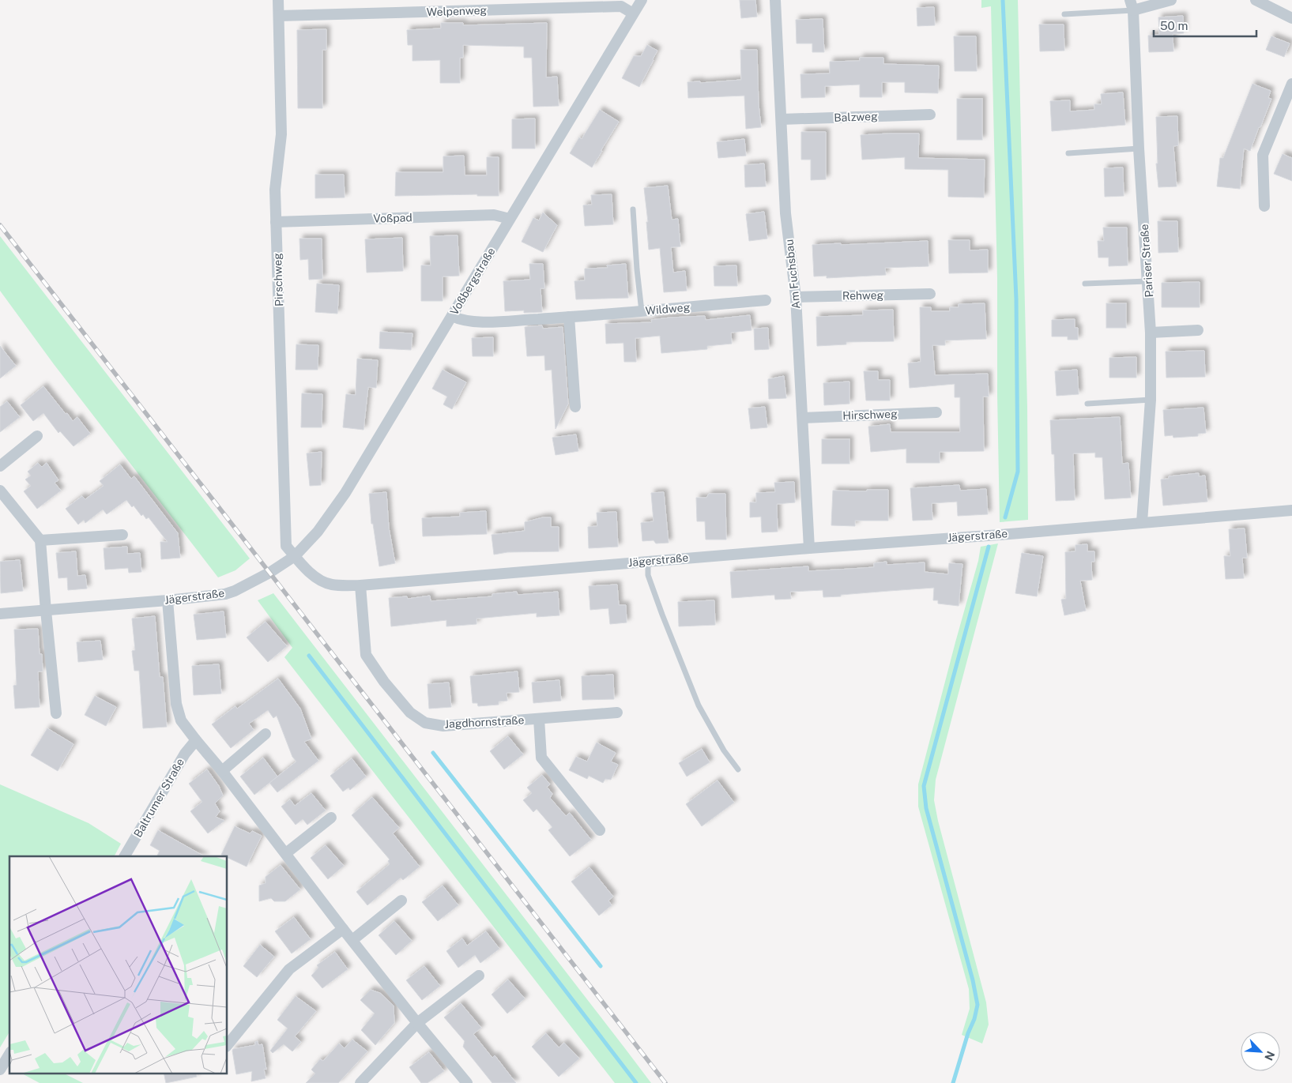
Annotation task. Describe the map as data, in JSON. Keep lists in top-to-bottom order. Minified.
{"streets":{"street":["Welpenweg","Balzweg","Voßpad","Pariser Straße","Am Fuchsbau","Pirschweg","Voßbergstraße","Rehweg","Wildweg","Hirschweg","Jägerstraße","Jagdhornstraße","Baltrumer Straße"]},"crossings":[["Welpenweg","Pirschweg"],["Welpenweg","Voßbergstraße"],["Balzweg","Am Fuchsbau"],["Voßpad","Pirschweg"],["Voßpad","Voßbergstraße"],["Pariser Straße","Jägerstraße"],["Am Fuchsbau","Rehweg"],["Am Fuchsbau","Hirschweg"],["Am Fuchsbau","Jägerstraße"],["Pirschweg","Voßbergstraße"],["Pirschweg","Jägerstraße"],["Voßbergstraße","Wildweg"],["Voßbergstraße","Jägerstraße"],["Jägerstraße","Jagdhornstraße"]],"scale_bar":"50 m","north":"bottom right"}
